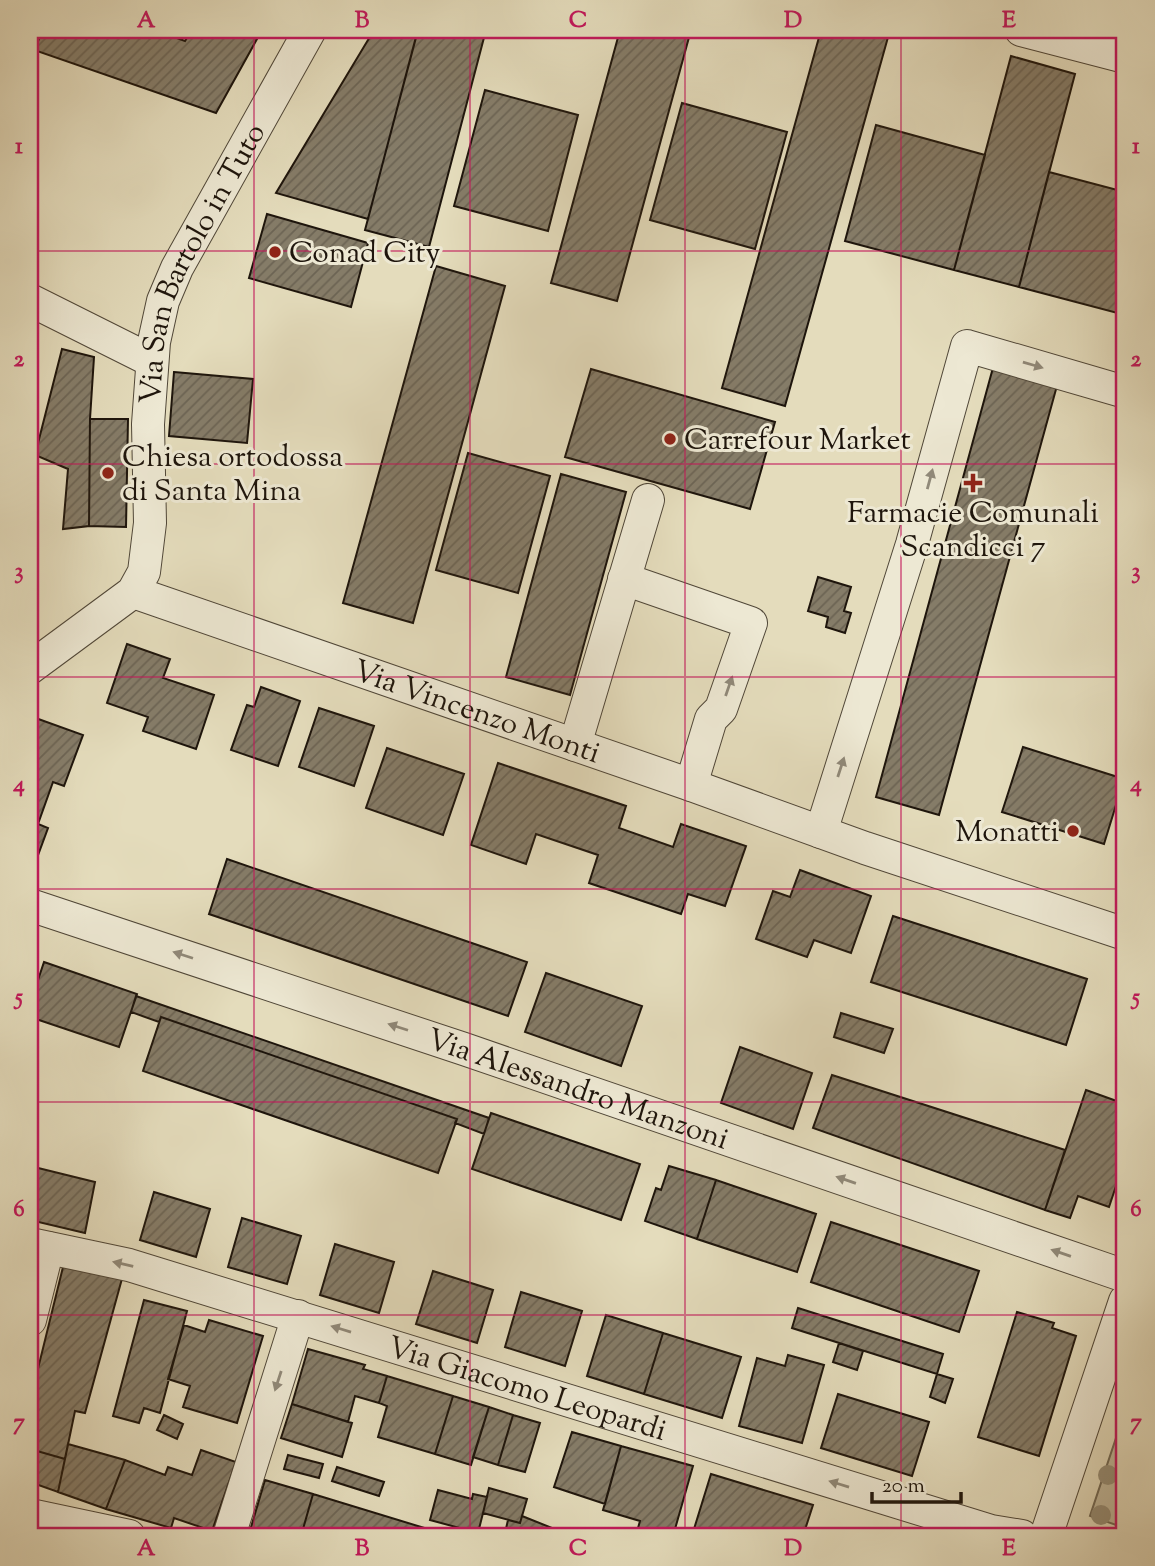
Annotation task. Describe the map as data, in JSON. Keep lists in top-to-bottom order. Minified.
{"streets":{"street":["Via San Bartolo in Tuto","Via Vincenzo Monti","Via Alessandro Manzoni","Via Giacomo Leopardi"]},"crossings":[["Via San Bartolo in Tuto","Via Vincenzo Monti"]],"one_way":["Via Alessandro Manzoni","Via Giacomo Leopardi"],"places":{"other":["Conad City","Carrefour Market","Chiesa ortodossa di Santa Mina","Monatti"],"health":["Farmacie Comunali Scandicci 7"]},"scale_bar":"20 m","grid":{"columns":["A","B","C","D","E"],"rows":["1","2","3","4","5","6","7"]}}
